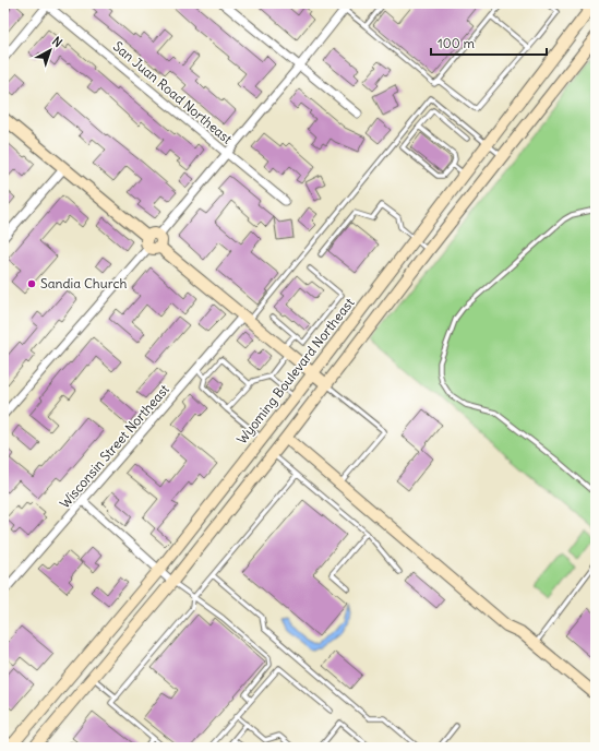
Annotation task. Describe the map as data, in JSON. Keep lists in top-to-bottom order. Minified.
{"streets":{"main road":["Wyoming Boulevard Northeast"],"street":["San Juan Road Northeast","Wisconsin Street Northeast"]},"places":["Sandia Church"],"scale_bar":"100 m","north":"top right"}
